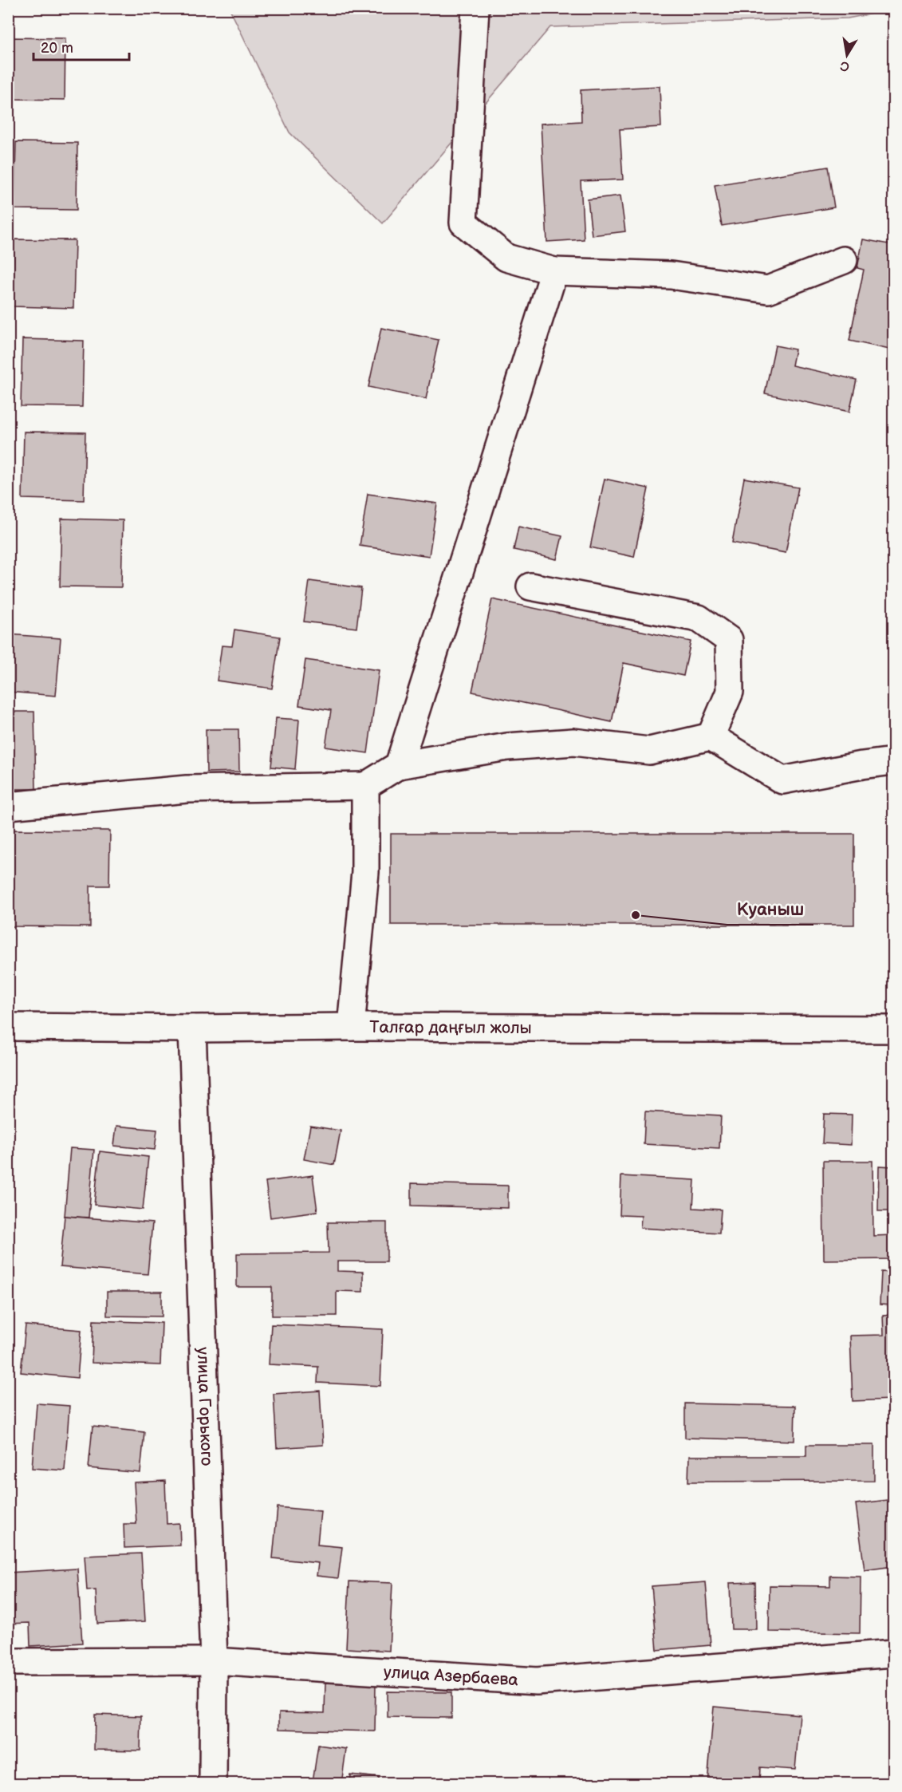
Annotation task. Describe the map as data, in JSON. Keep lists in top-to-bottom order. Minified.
{"streets":{"street":["Талғар даңғыл жолы","улица Горького","улица Азербаева"]},"crossings":[["Талғар даңғыл жолы","улица Горького"],["улица Горького","улица Азербаева"]],"places":["Куаныш"],"scale_bar":"20 m","north":"bottom"}
